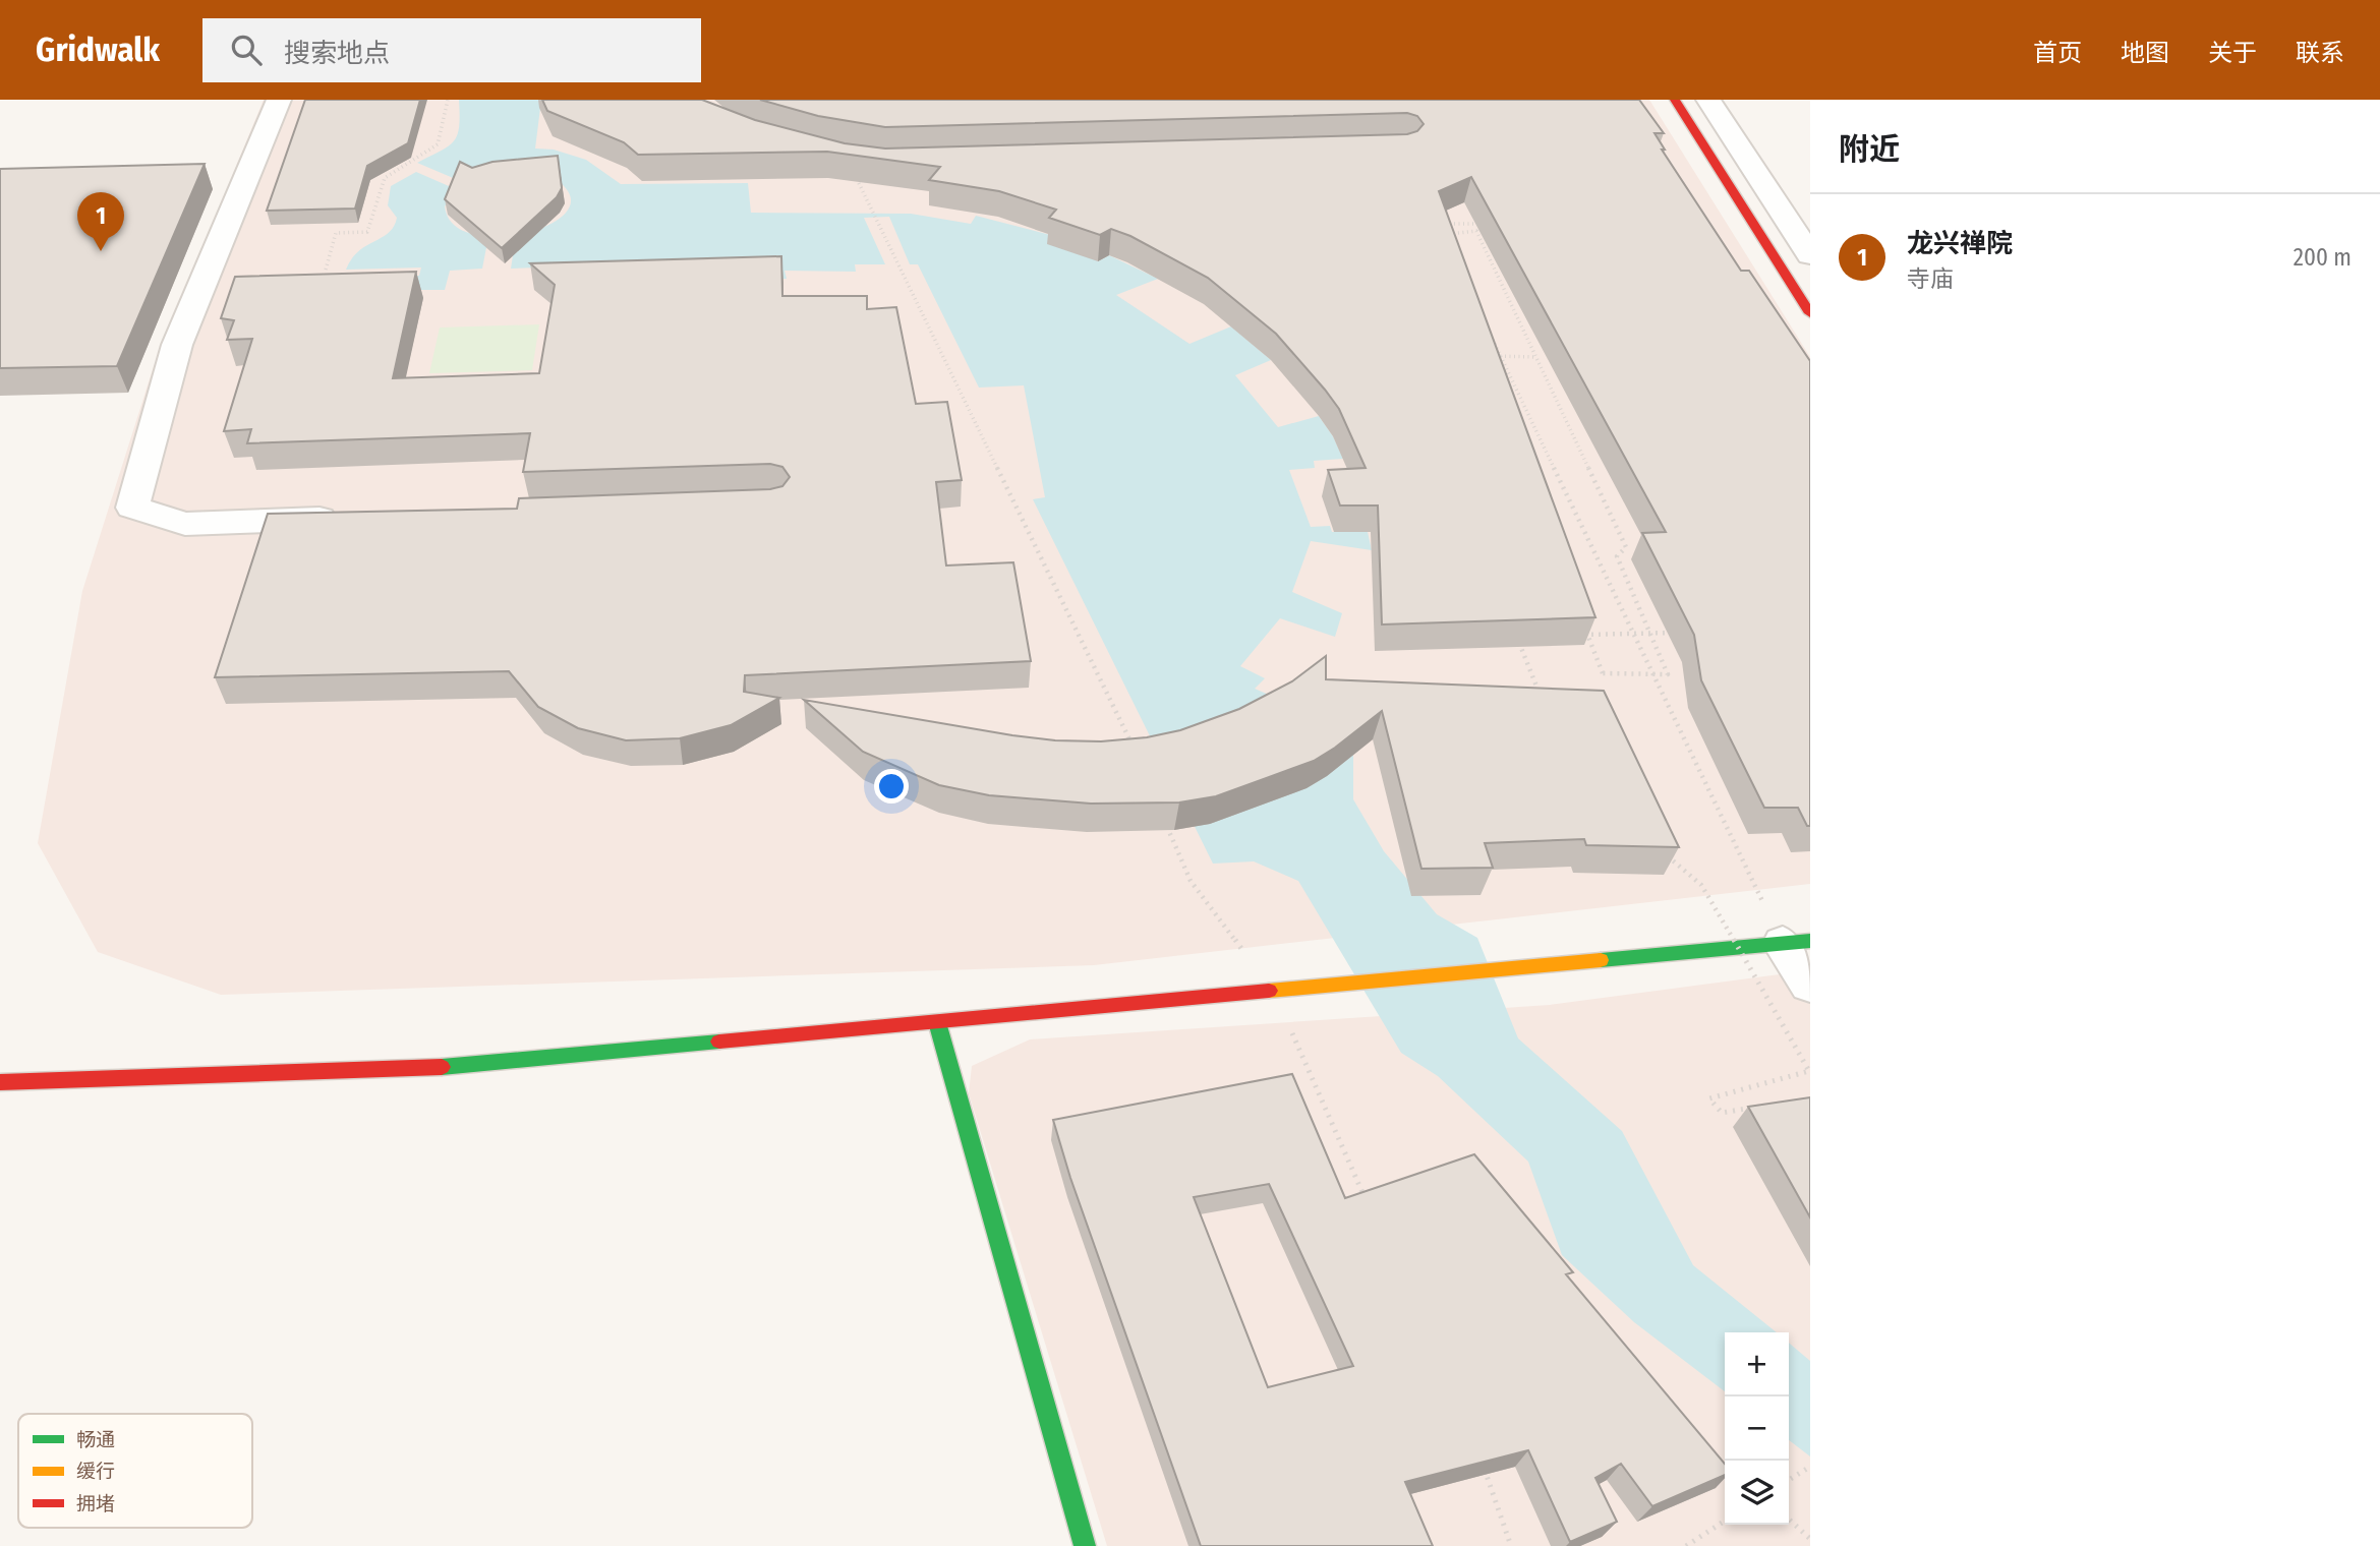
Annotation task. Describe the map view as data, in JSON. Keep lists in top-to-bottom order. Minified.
{"legend":["畅通","缓行","拥堵"],"page":{"header":"Gridwalk","search":"搜索地点","nav":["首页","地图","关于","联系"],"heading":"附近","pins":"1","list":[{"mark":"1","name":"龙兴禅院","note":"寺庙","value":"200 m"}],"map_buttons":["+","−"]}}
